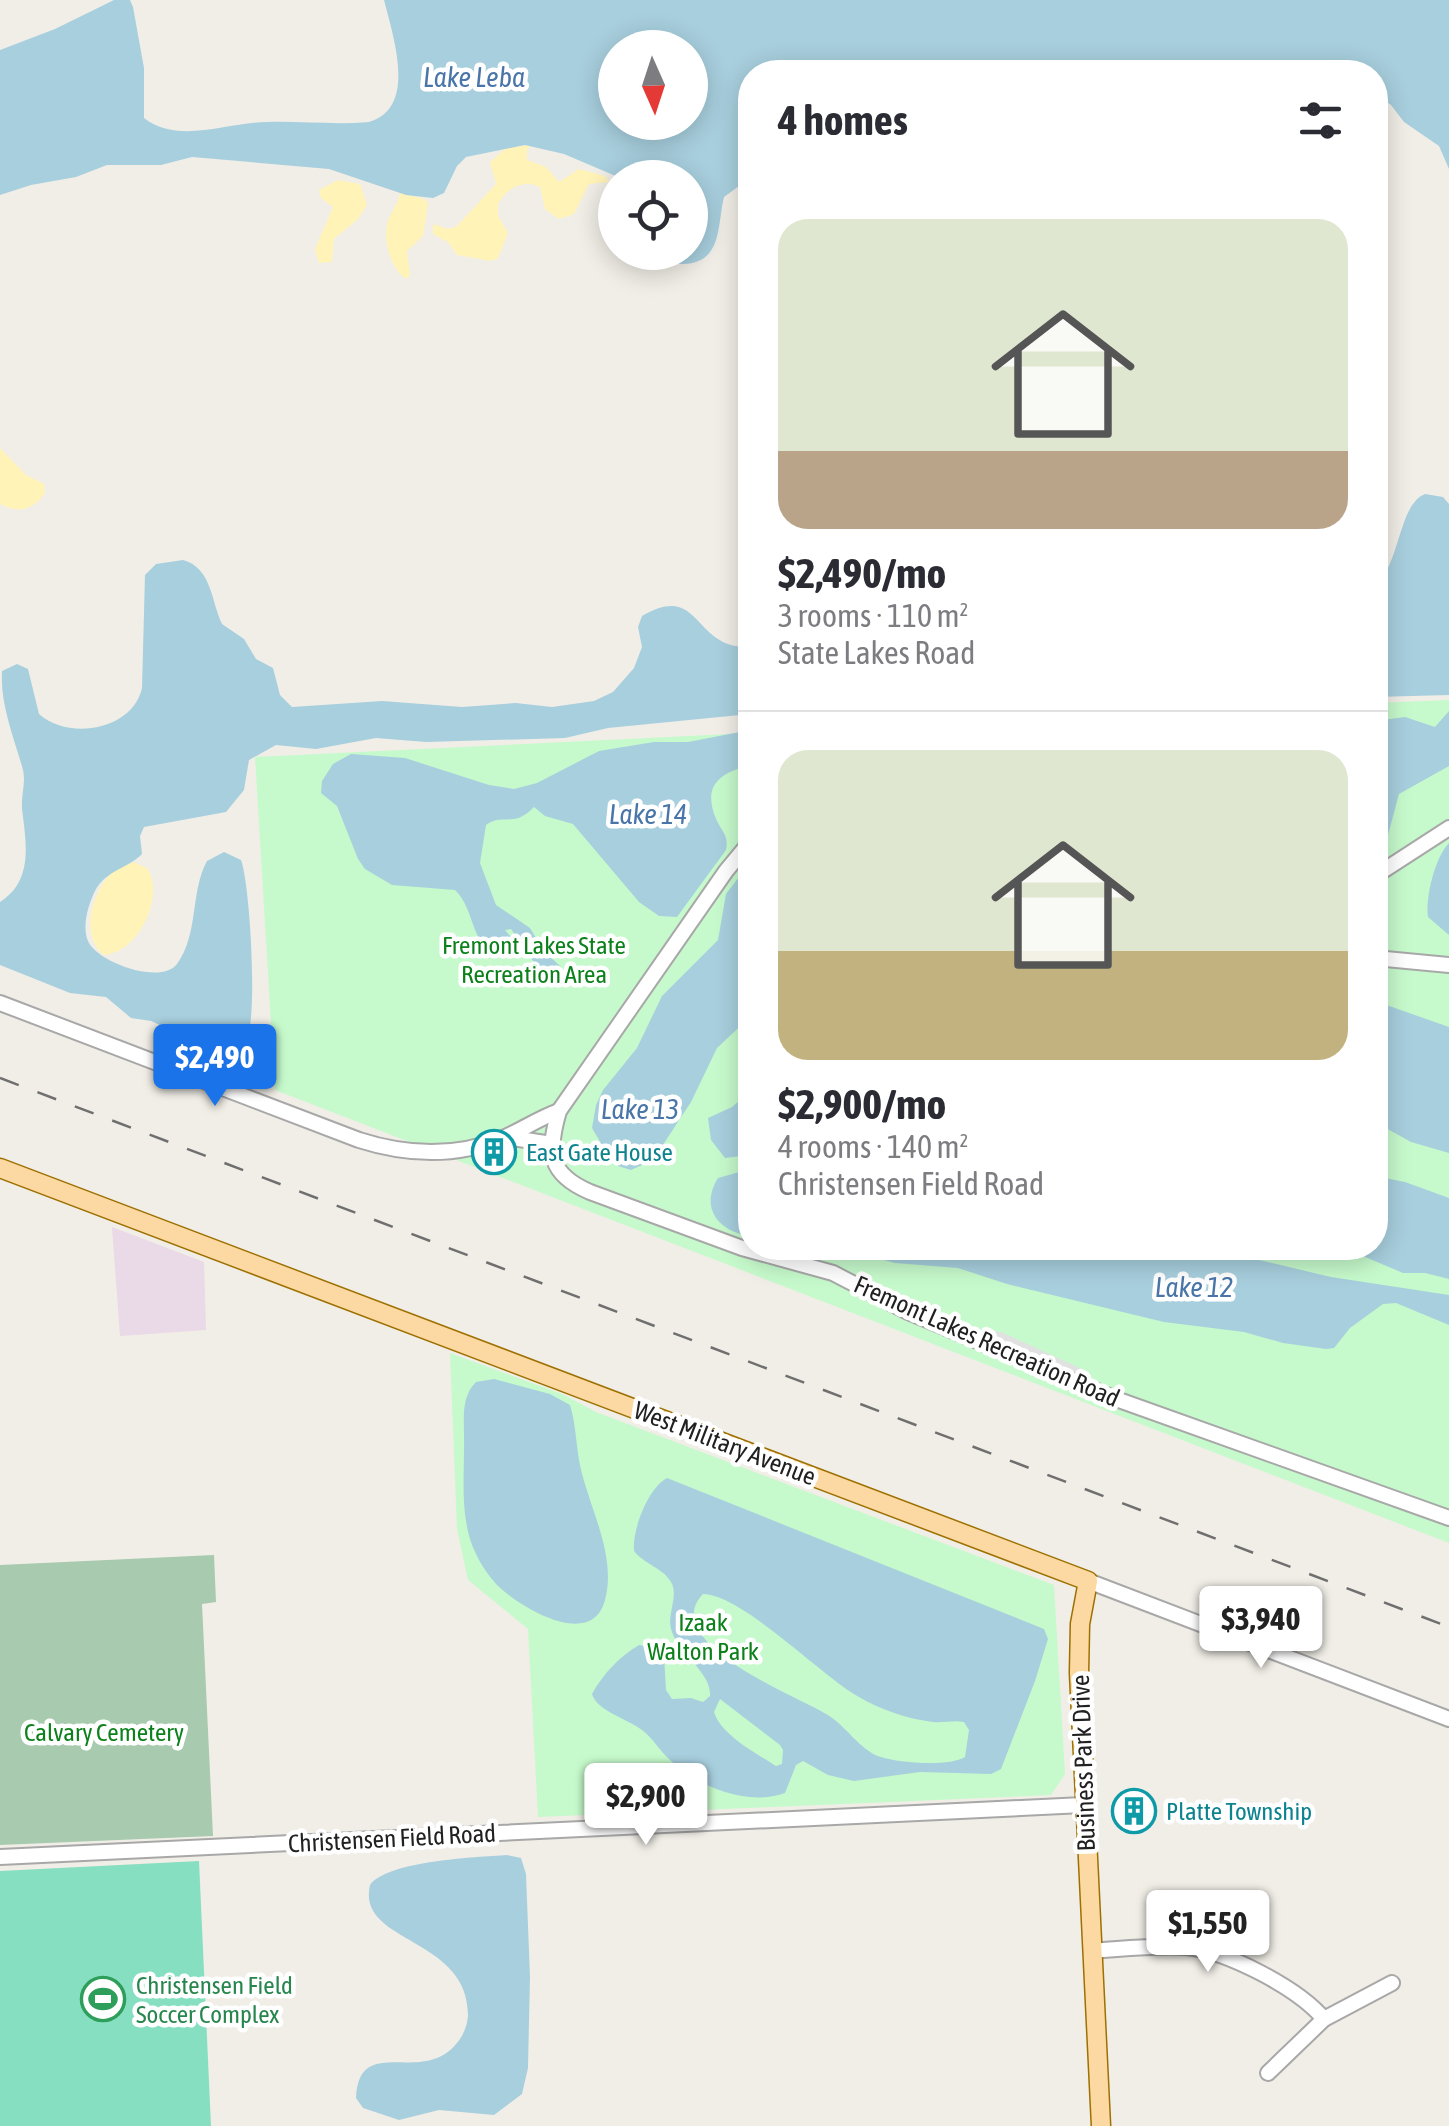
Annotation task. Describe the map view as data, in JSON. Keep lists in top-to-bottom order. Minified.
{"streets":{"main road":["West Military Avenue","Business Park Drive"],"street":["Fremont Lakes Recreation Road","Christensen Field Road"]},"crossings":[["West Military Avenue","Business Park Drive"],["Business Park Drive","Christensen Field Road"]],"water":["Lake Leba","Lake 14","Lake 13","Lake 12"],"parks":["Fremont Lakes State Recreation Area","Izaak Walton Park","Calvary Cemetery"],"places":{"building":["East Gate House","Platte Township"],"sports":["Christensen Field Soccer Complex"]},"north":"bottom","page":{"heading":"4 homes","list":[{"name":"$2,490/mo","note":"3 rooms · 110 m² · State Lakes Road"},{"name":"$2,900/mo","note":"4 rooms · 140 m² · Christensen Field Road"}],"price":["$2,490","$3,940","$2,900","$1,550"]}}
